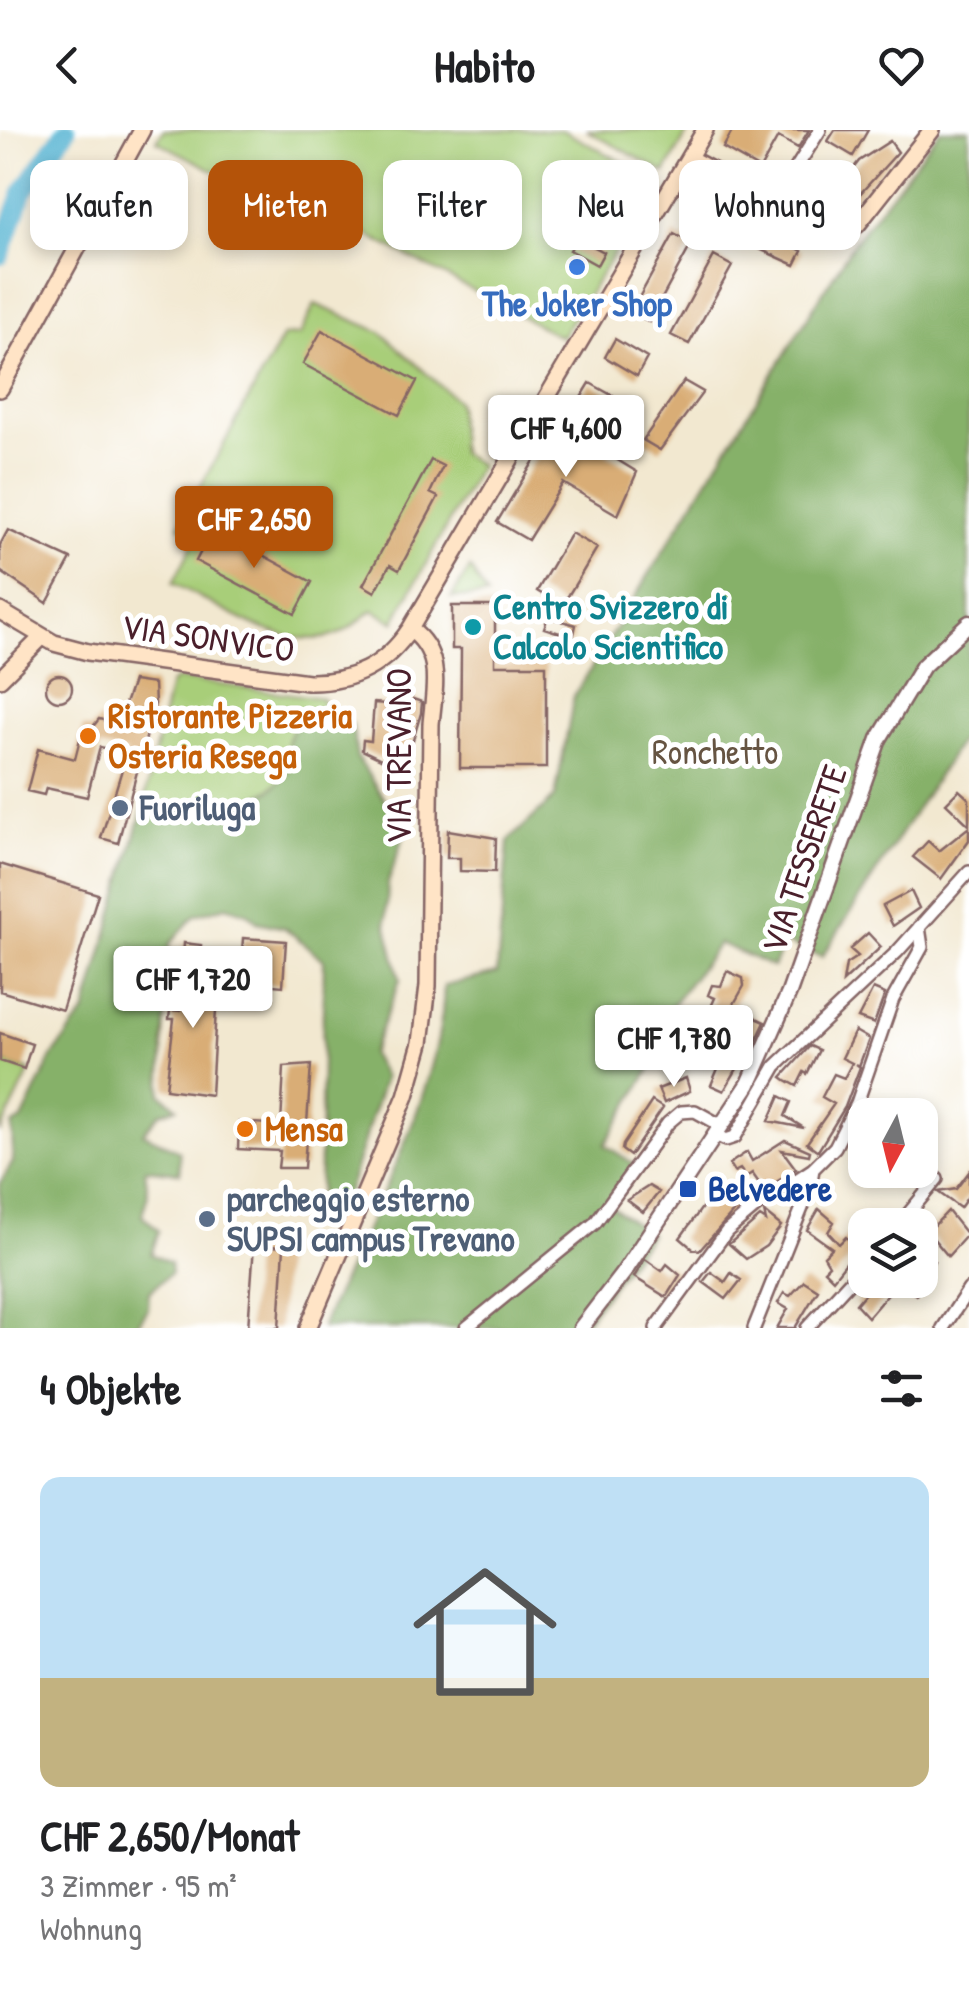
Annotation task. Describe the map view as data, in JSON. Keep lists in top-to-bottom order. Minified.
{"streets":{"main road":["VIA SONVICO","VIA TREVANO"],"street":["VIA TESSERETE"]},"crossings":[["VIA SONVICO","VIA TREVANO"]],"parks":["Ronchetto"],"places":{"other":["The Joker Shop","Centro Svizzero di Calcolo Scientifico","Ristorante Pizzeria Osteria Resega","Fuoriluga","Mensa","parcheggio esterno SUPSI campus Trevano"],"transit":["Belvedere"]},"north":"bottom","page":{"header":"Habito","chip":["Kaufen","Mieten","Filter","Neu","Wohnung"],"price":["CHF 4,600","CHF 2,650","CHF 1,720","CHF 1,780"],"heading":"4 Objekte","list":[{"name":"CHF 2,650/Monat","note":"3 Zimmer · 95 m² · Wohnung"}]}}
